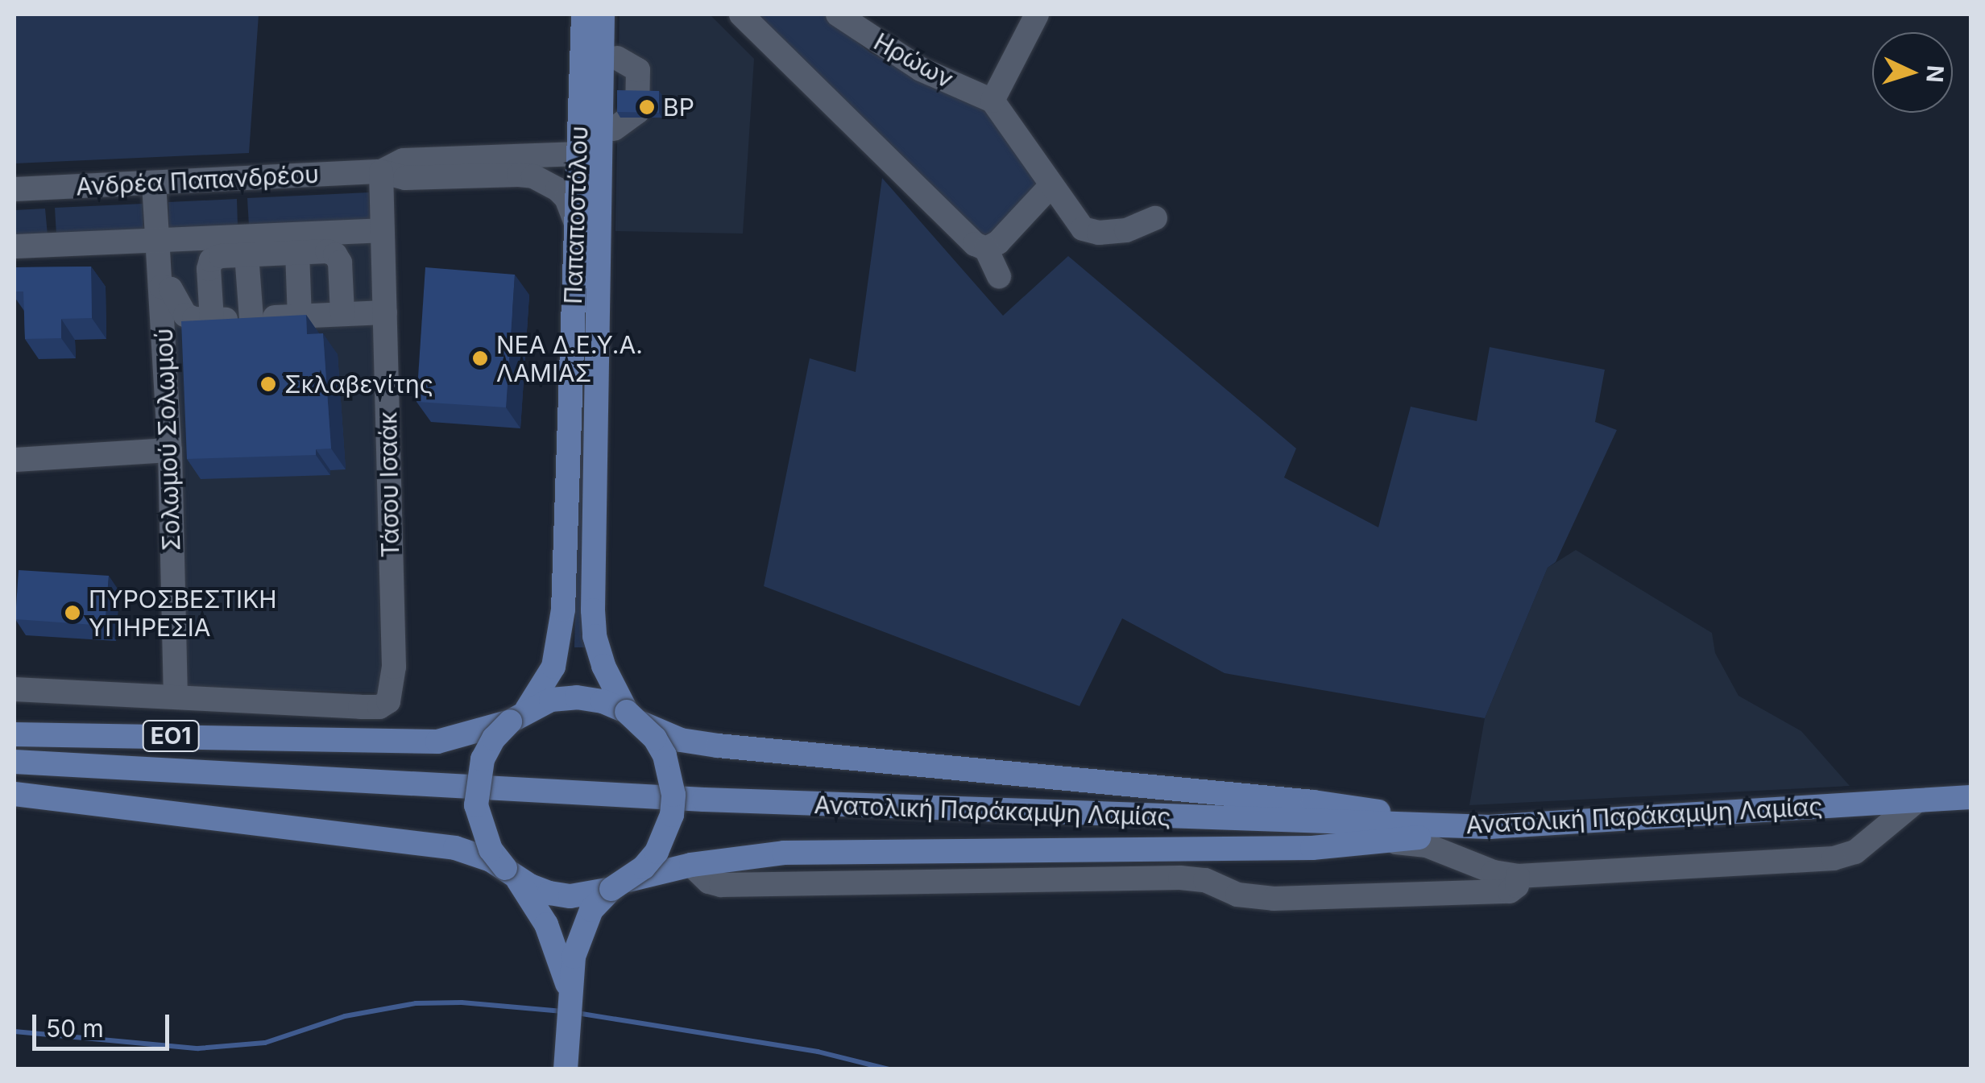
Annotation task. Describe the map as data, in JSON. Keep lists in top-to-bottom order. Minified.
{"streets":{"main road":["Παπαποστόλου","ΕΟ1","Ανατολική Παράκαμψη Λαμίας"],"street":["Ηρώων","Ανδρέα Παπανδρέου","Σολωμού Σολωμού","Τάσου Ισαάκ"]},"crossings":[["Ανδρέα Παπανδρέου","Παπαποστόλου"],["Ανδρέα Παπανδρέου","Σολωμού Σολωμού"],["Ανδρέα Παπανδρέου","Τάσου Ισαάκ"],["Παπαποστόλου","ΕΟ1"],["Σολωμού Σολωμού","Τάσου Ισαάκ"]],"places":["BP","ΝΕΑ Δ.Ε.Υ.Α. ΛΑΜΙΑΣ","Σκλαβενίτης","ΠΥΡΟΣΒΕΣΤΙΚΗ ΥΠΗΡΕΣΙΑ"],"scale_bar":"50 m","north":"right"}
